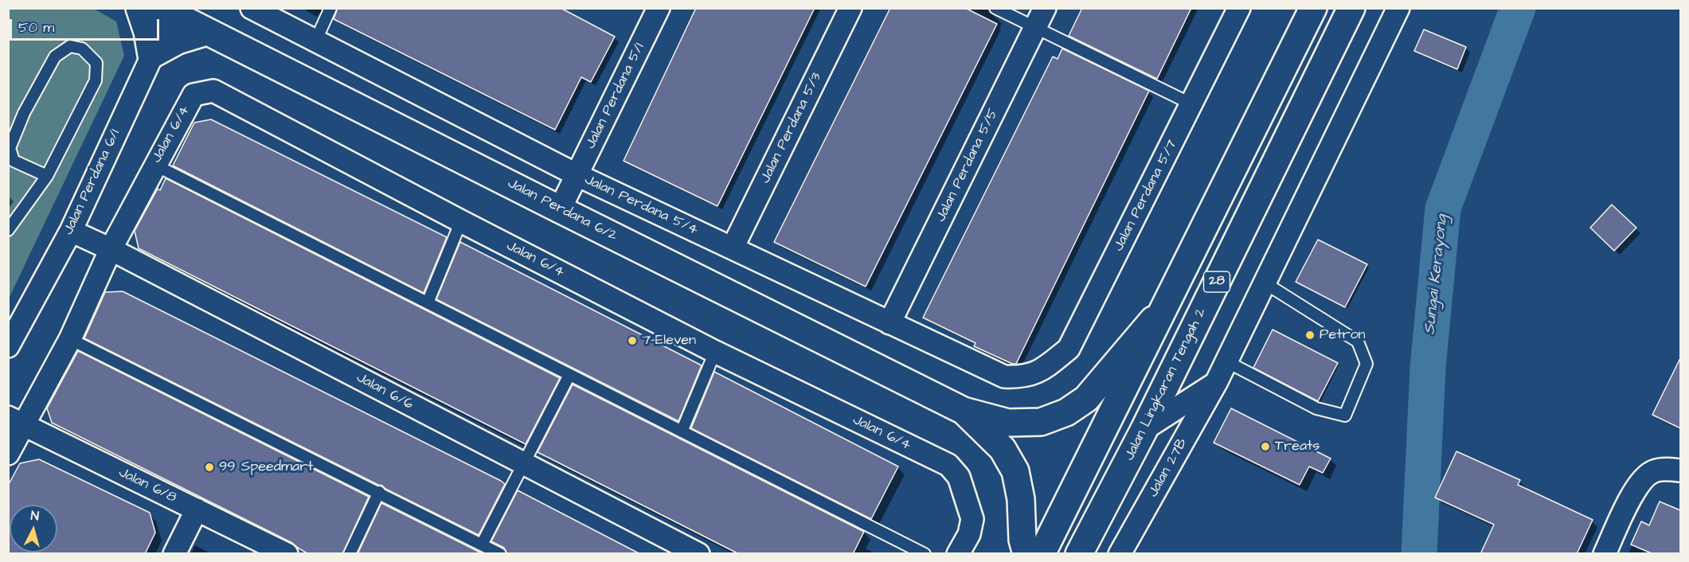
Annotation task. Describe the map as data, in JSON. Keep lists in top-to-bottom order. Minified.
{"streets":{"main road":["Jalan Perdana 6/2","28","Jalan Lingkaran Tengah 2"],"street":["Jalan Perdana 5/1","Jalan Perdana 5/3","Jalan 6/4","Jalan Perdana 5/5","Jalan Perdana 6/1","Jalan Perdana 5/7","Jalan Perdana 5/4","Jalan 6/6","Jalan 27B","Jalan 6/8"]},"crossings":[["Jalan Perdana 5/1","Jalan Perdana 5/4"],["Jalan Perdana 5/1","Jalan Perdana 6/2"],["Jalan Perdana 5/3","Jalan Perdana 5/4"],["Jalan 6/4","Jalan 6/6"],["Jalan 6/4","Jalan 6/8"],["Jalan Perdana 5/5","Jalan Perdana 5/4"],["Jalan Perdana 6/1","Jalan Perdana 6/2"],["Jalan Perdana 6/1","Jalan 6/6"],["Jalan Perdana 5/7","Jalan Perdana 5/4"],["Jalan Perdana 6/2","28"]],"water":["Sungai Kerayong"],"places":["Petron","7-Eleven","Treats","99 Speedmart"],"scale_bar":"50 m","north":"top"}
